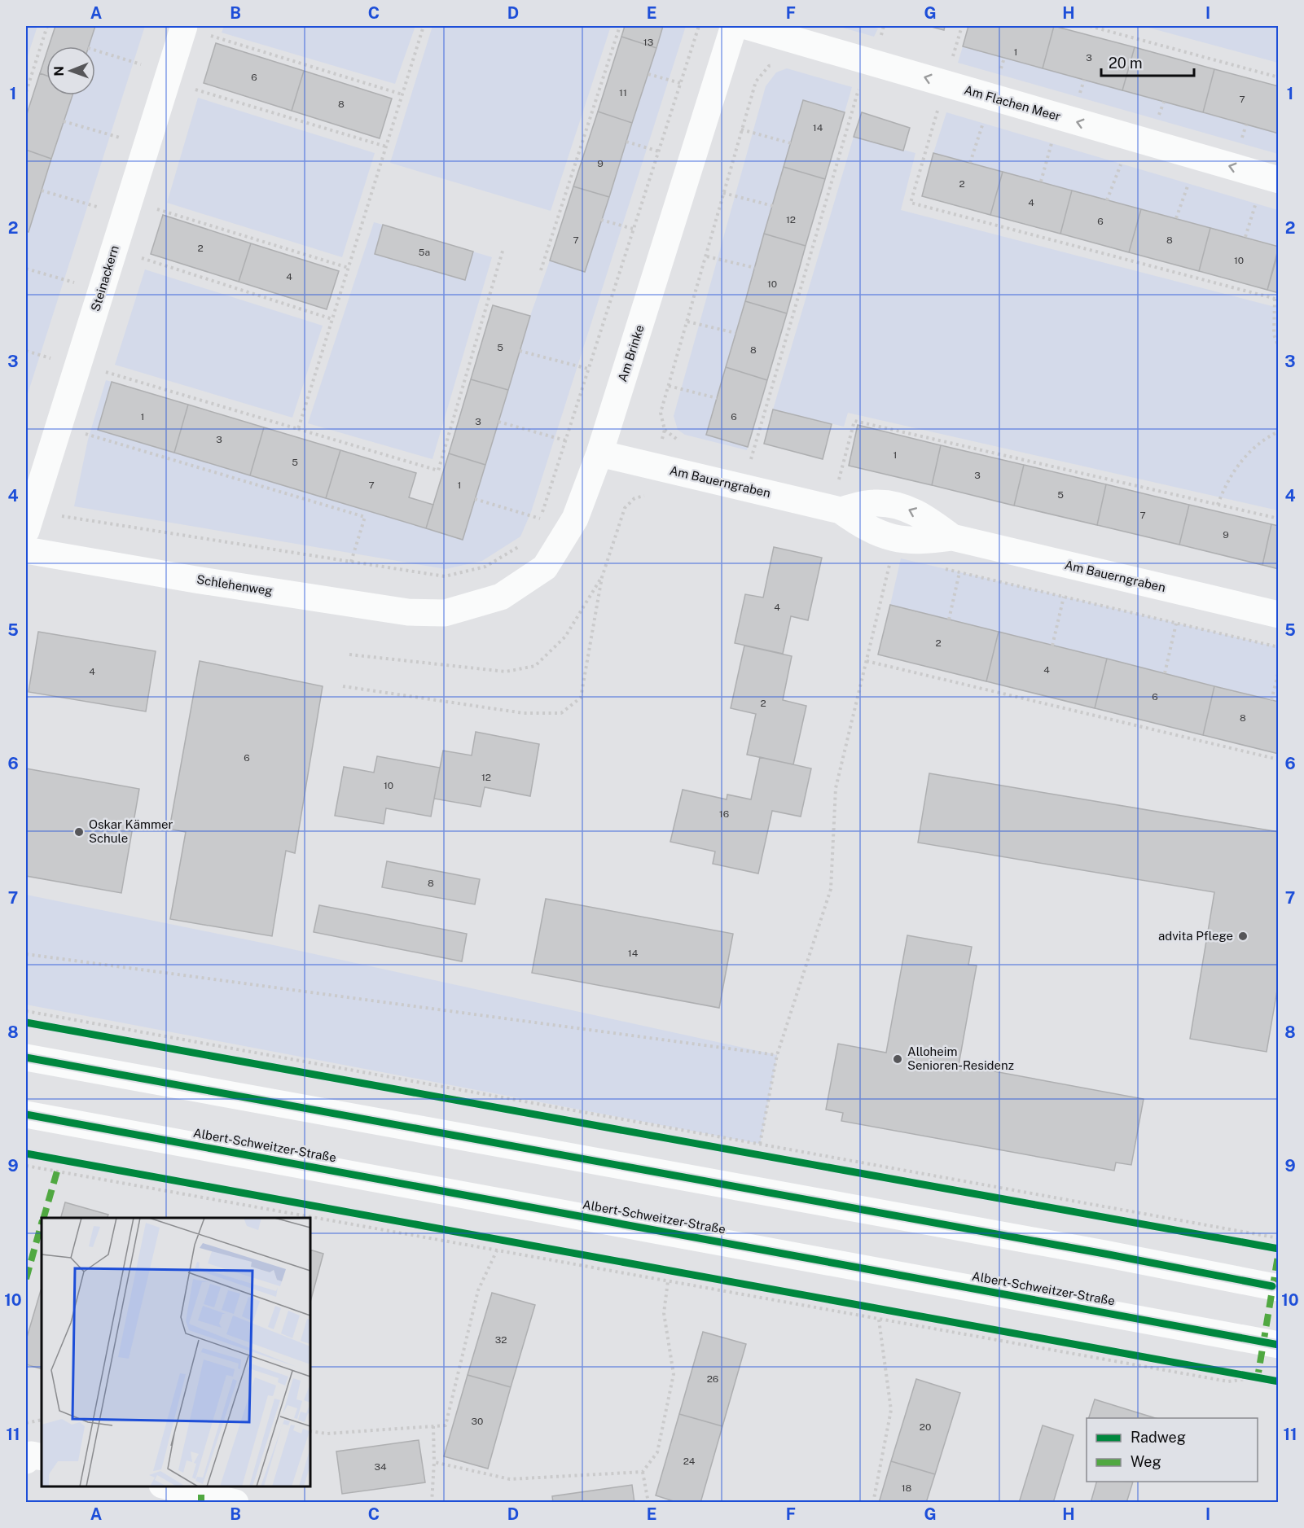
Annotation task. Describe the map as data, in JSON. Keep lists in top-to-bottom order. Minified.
{"streets":{"street":["Am Flachen Meer","Steinackern","Am Brinke","Am Bauerngraben","Schlehenweg","Albert-Schweitzer-Straße"]},"crossings":[["Am Brinke","Am Bauerngraben"],["Am Brinke","Schlehenweg"]],"one_way":["Am Flachen Meer"],"places":["Oskar Kämmer Schule","advita Pflege","Alloheim Senioren-Residenz"],"house_numbers":["13","1","3","6","11","7","8","14","9","2","4","12","6","7","8","2","5a","10","4","10","5","8","1","6","3","3","1","5","3","7","1","5","7","9","4","2","4","4","6","2","8","6","12","10","16","8","14","32","26","30","20","24","34","18"],"legend":["Radweg","Weg"],"scale_bar":"20 m","north":"left","grid":{"columns":["A","B","C","D","E","F","G","H","I"],"rows":["1","2","3","4","5","6","7","8","9","10","11"]}}
